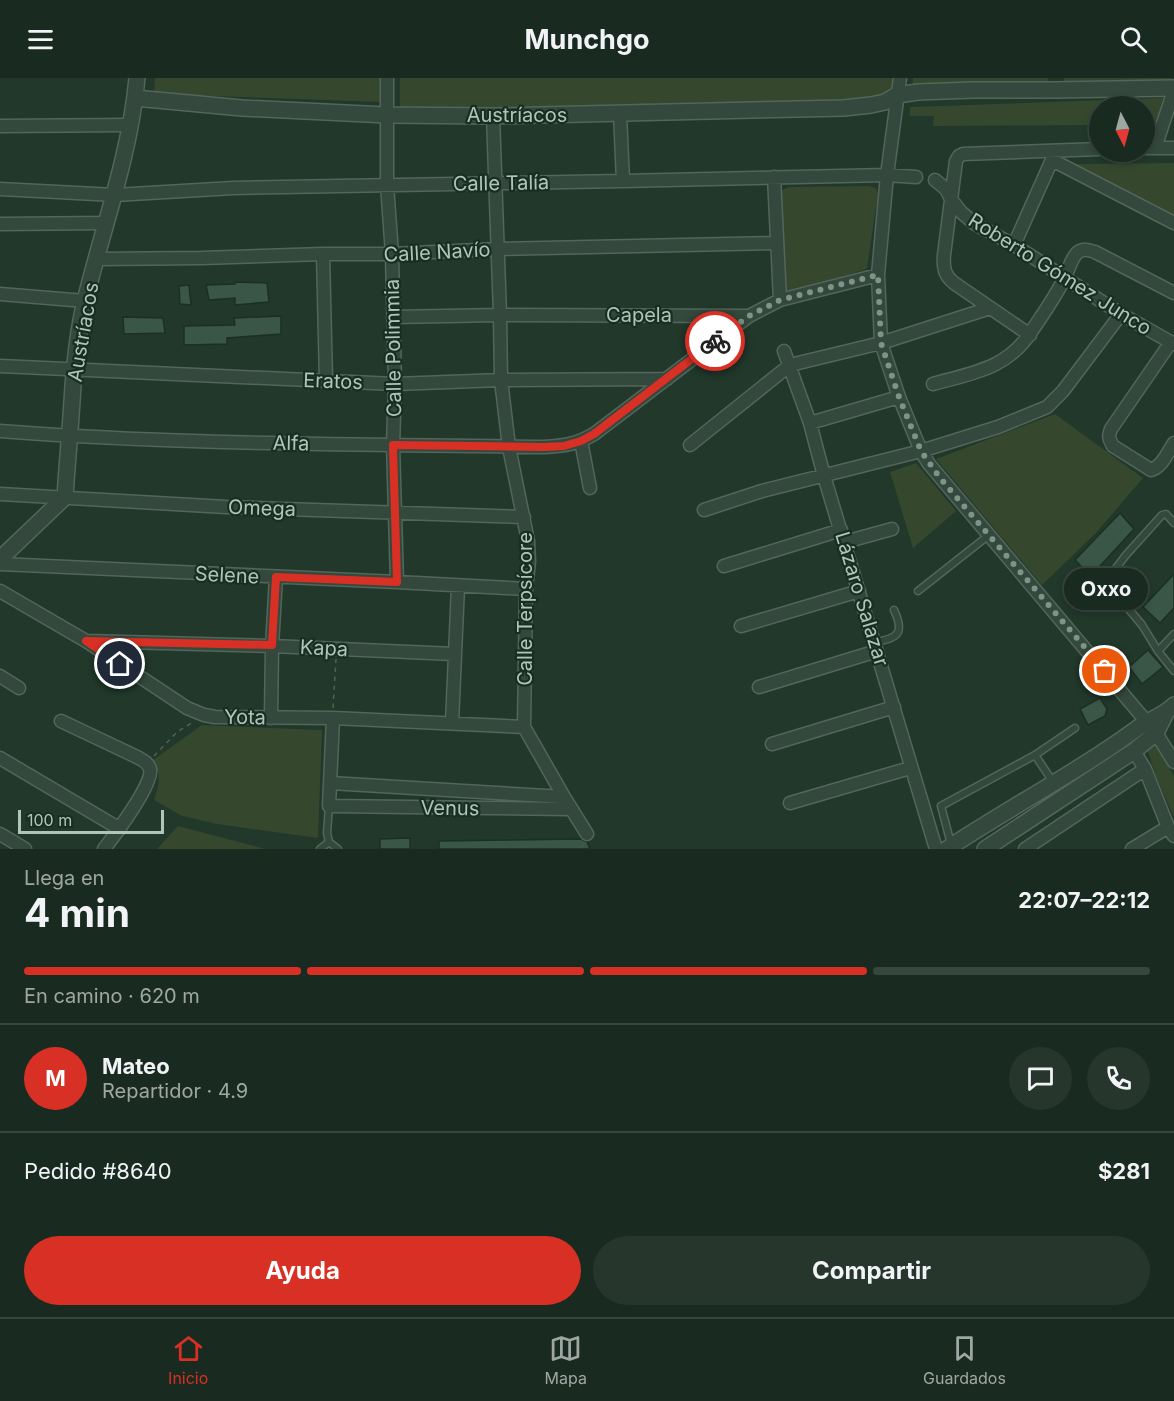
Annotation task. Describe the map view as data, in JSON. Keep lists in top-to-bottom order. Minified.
{"streets":{"street":["Austríacos","Calle Talía","Calle Navío","Roberto Gómez Junco","Capela","Calle Polimmia","Eratos","Alfa","Omega","Selene","Lázaro Salazar","Calle Terpsícore","Kapa","Yota","Venus"]},"crossings":[["Austríacos","Calle Talía"],["Austríacos","Calle Navío"],["Austríacos","Calle Polimmia"],["Austríacos","Eratos"],["Austríacos","Alfa"],["Austríacos","Omega"],["Austríacos","Calle Terpsícore"],["Calle Talía","Calle Polimmia"],["Calle Talía","Calle Terpsícore"],["Calle Navío","Calle Polimmia"],["Calle Navío","Calle Terpsícore"],["Capela","Calle Polimmia"],["Capela","Calle Terpsícore"],["Calle Polimmia","Eratos"],["Calle Polimmia","Alfa"],["Calle Polimmia","Omega"],["Calle Polimmia","Selene"],["Eratos","Calle Terpsícore"],["Alfa","Calle Terpsícore"],["Omega","Calle Terpsícore"],["Selene","Calle Terpsícore"],["Calle Terpsícore","Yota"],["Kapa","Yota"]],"places":["Oxxo"],"scale_bar":"100 m","north":"bottom","page":{"header":"Munchgo","bubble":"Oxxo","scale":"100 m","heading":["4 min","Llega en","22:07–22:12"],"panel":["Mateo","Repartidor · 4.9","Pedido #8640","$281"],"bar":"En camino · 620 m","round":"M","buttons":["Ayuda","Compartir"],"tabs":["Inicio","Mapa","Guardados"]}}
